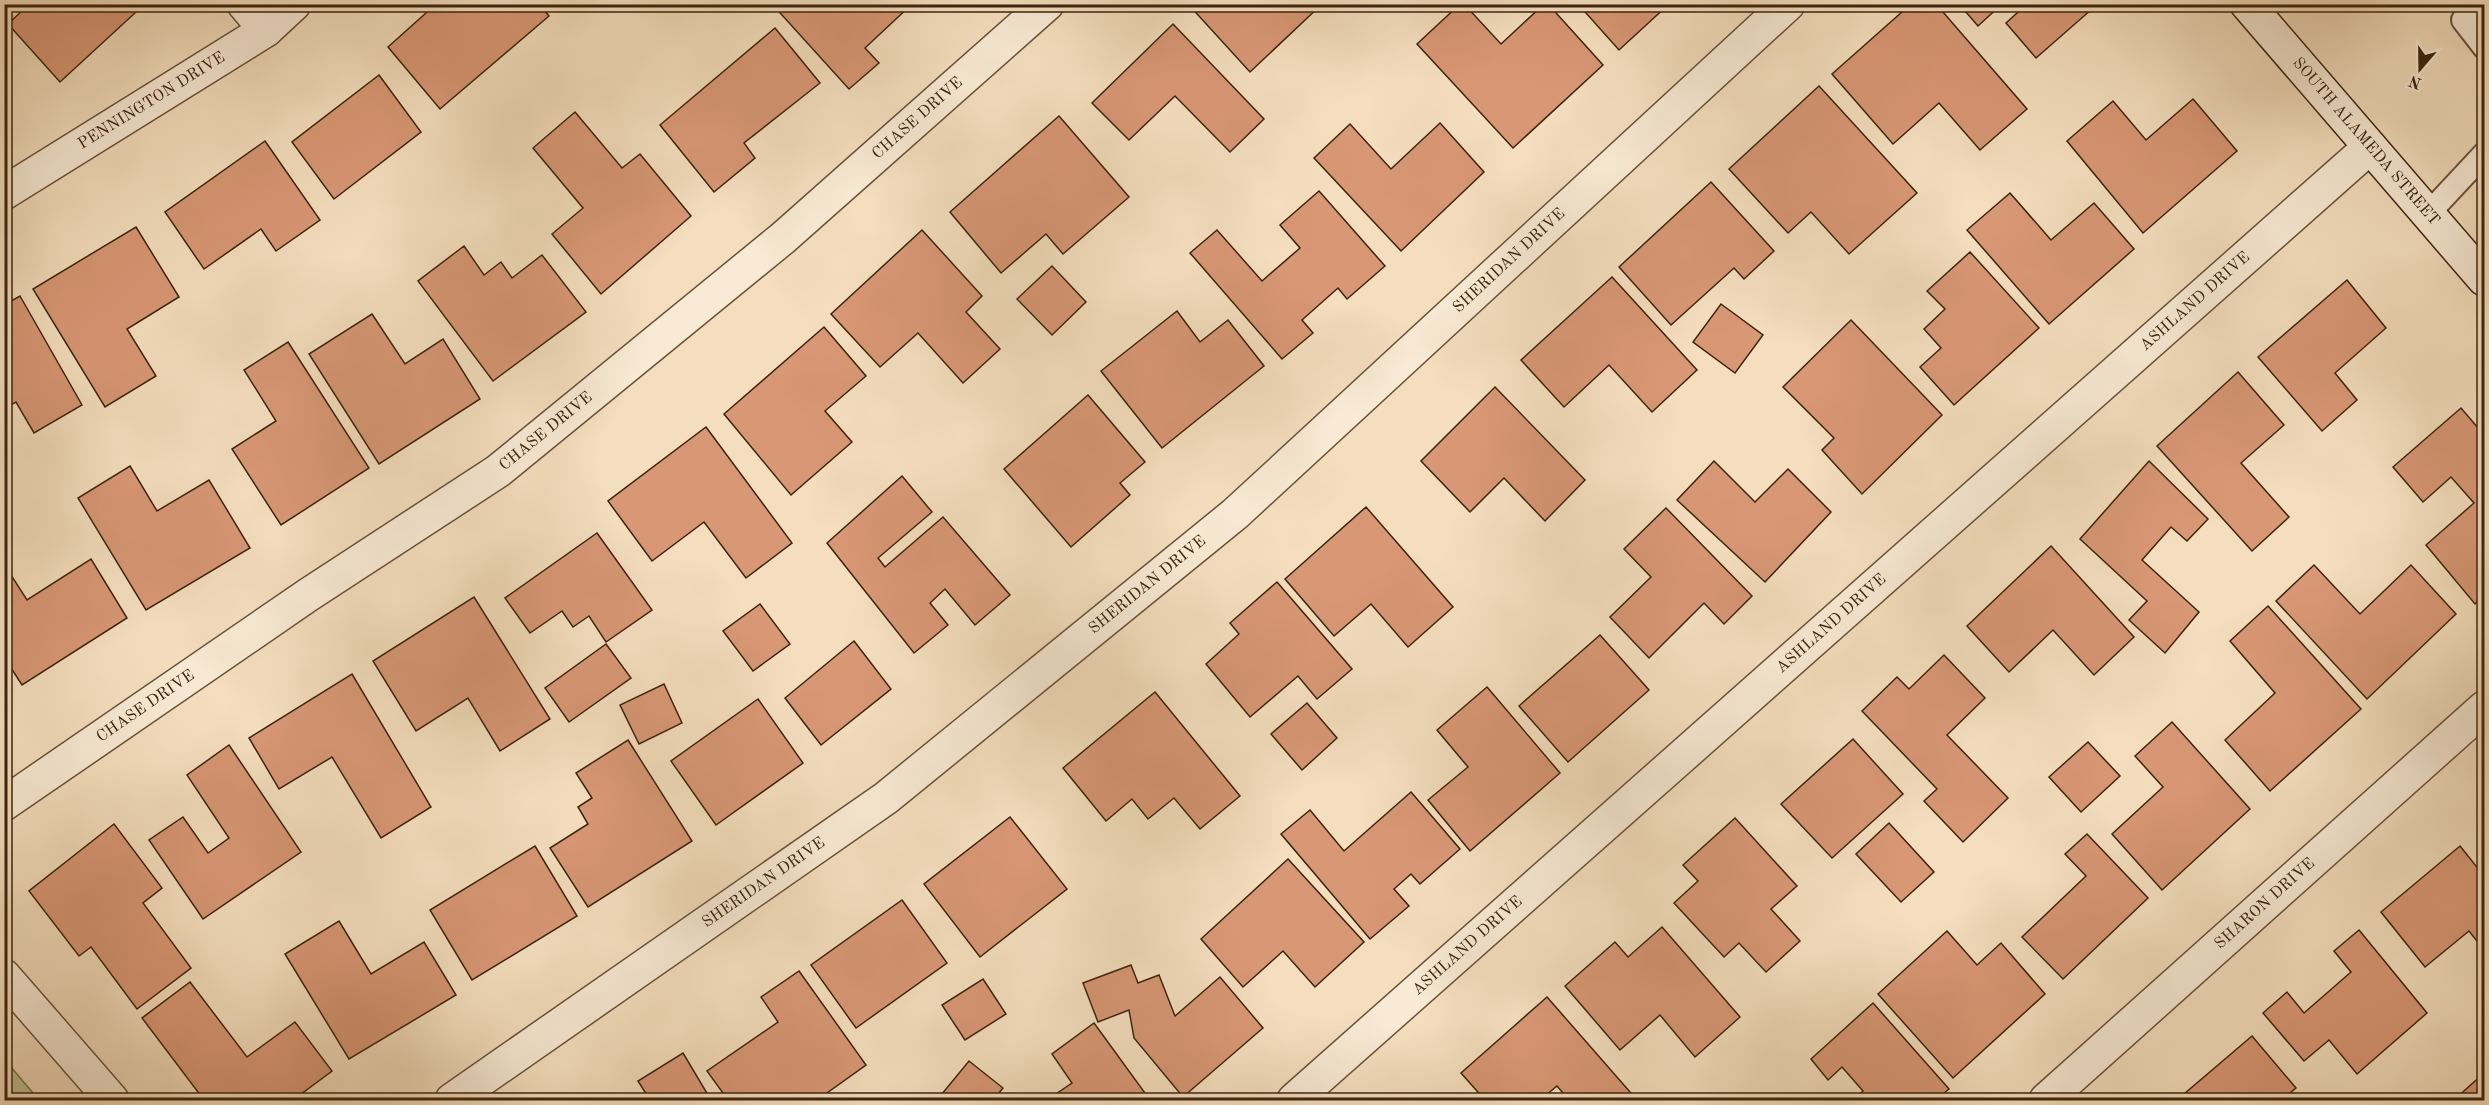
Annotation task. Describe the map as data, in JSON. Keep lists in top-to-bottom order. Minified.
{"streets":{"street":["PENNINGTON DRIVE","CHASE DRIVE","SOUTH ALAMEDA STREET","SHERIDAN DRIVE","ASHLAND DRIVE","SHARON DRIVE"]},"crossings":[["SOUTH ALAMEDA STREET","ASHLAND DRIVE"]],"north":"bottom"}
